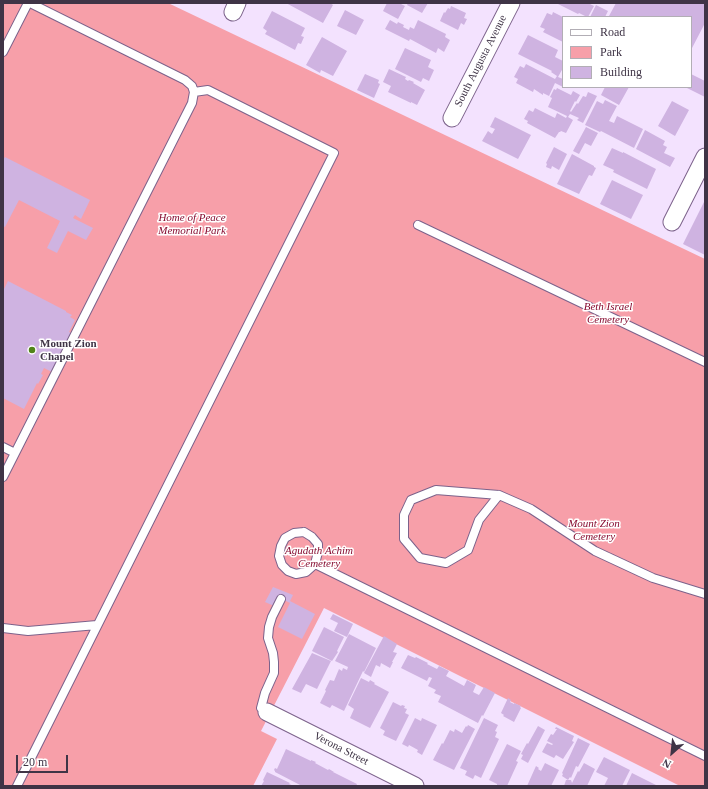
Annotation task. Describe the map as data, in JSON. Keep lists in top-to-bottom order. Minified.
{"streets":{"street":["South Augusta Avenue","Verona Street"]},"parks":["Home of Peace Memorial Park","Beth Israel Cemetery","Mount Zion Cemetery","Agudath Achim Cemetery"],"places":["Mount Zion Chapel"],"legend":["Road","Park","Building"],"scale_bar":"20 m","north":"bottom left"}
